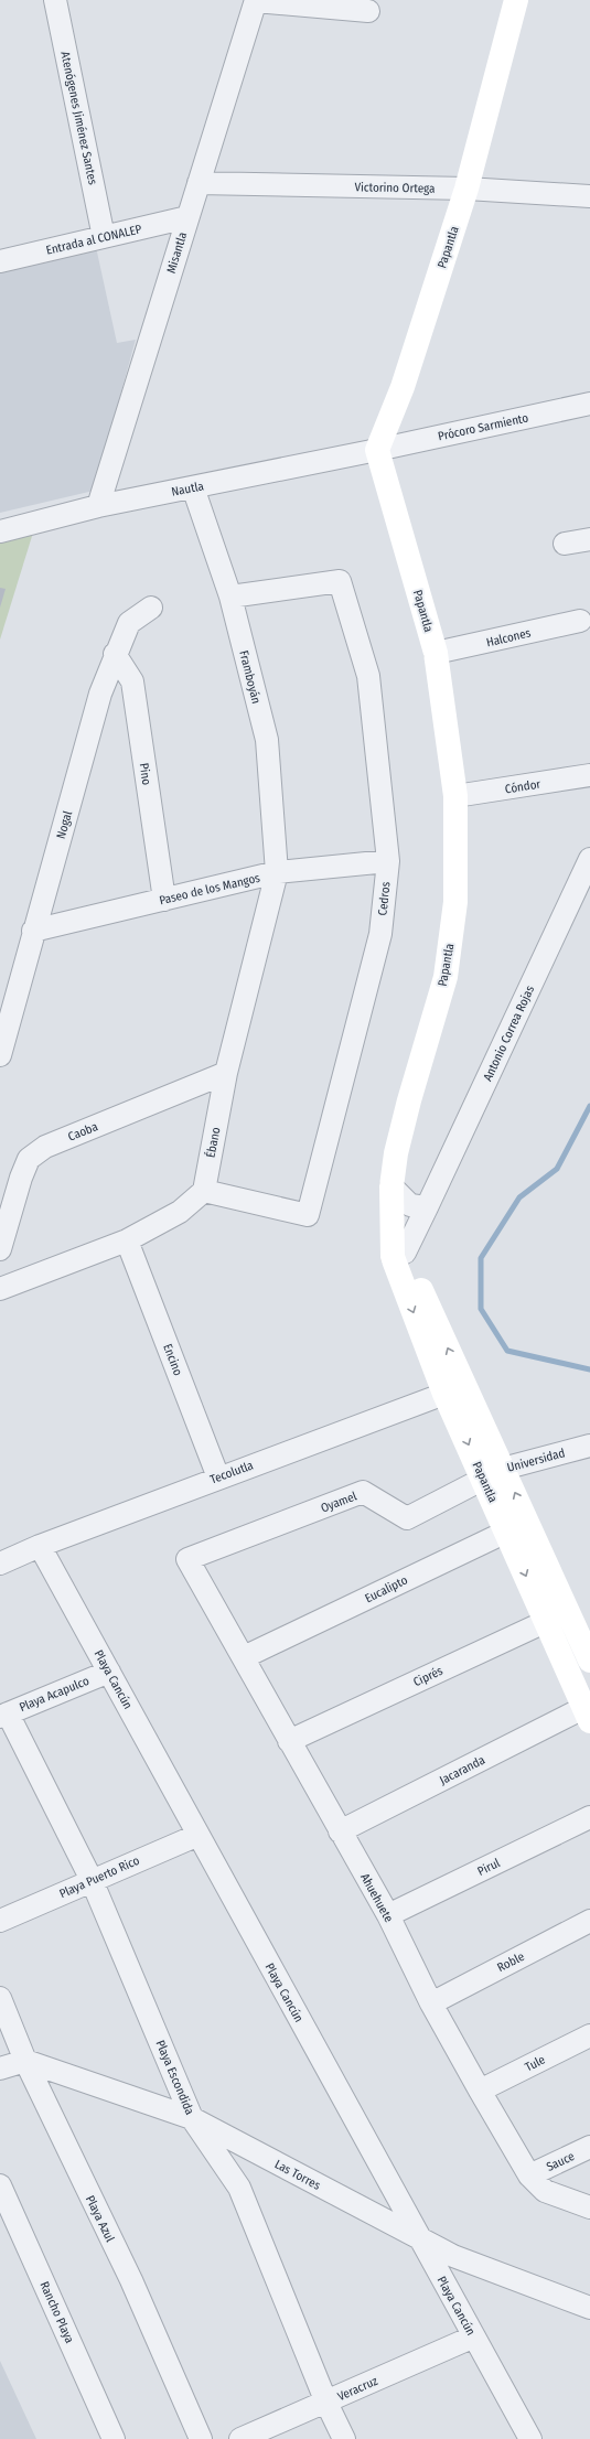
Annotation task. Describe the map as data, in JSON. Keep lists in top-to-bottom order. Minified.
{"streets":{"street":["Atenógenes Jiménez Santes","Victorino Ortega","Entrada al CONALEP","Papantla","Misantla","Prócoro Sarmiento","Nautla","Halcones","Framboyán","Pino","Cóndor","Nogal","Paseo de los Mangos","Cedros","Antonio Correa Rojas","Caoba","Ébano","Encino","Universidad","Tecolutla","Oyamel","Eucalipto","Ciprés","Playa Cancún","Playa Acapulco","Jacaranda","Pirul","Playa Puerto Rico","Ahuehuete","Roble","Tule","Playa Escondida","Sauce","Las Torres","Playa Azul","Rancho Playa","Veracruz"]},"crossings":[["Atenógenes Jiménez Santes","Entrada al CONALEP"],["Victorino Ortega","Papantla"],["Victorino Ortega","Misantla"],["Entrada al CONALEP","Misantla"],["Papantla","Prócoro Sarmiento"],["Papantla","Nautla"],["Papantla","Halcones"],["Papantla","Cóndor"],["Papantla","Antonio Correa Rojas"],["Papantla","Universidad"],["Papantla","Tecolutla"],["Papantla","Oyamel"],["Papantla","Eucalipto"],["Papantla","Ciprés"],["Papantla","Jacaranda"],["Misantla","Nautla"],["Prócoro Sarmiento","Nautla"],["Nautla","Framboyán"],["Framboyán","Paseo de los Mangos"],["Framboyán","Cedros"],["Framboyán","Ébano"],["Pino","Nogal"],["Pino","Paseo de los Mangos"],["Nogal","Paseo de los Mangos"],["Paseo de los Mangos","Cedros"],["Paseo de los Mangos","Ébano"],["Cedros","Ébano"],["Caoba","Ébano"],["Encino","Tecolutla"],["Universidad","Oyamel"],["Tecolutla","Playa Cancún"],["Oyamel","Ahuehuete"],["Eucalipto","Ahuehuete"],["Ciprés","Ahuehuete"],["Playa Cancún","Playa Acapulco"],["Playa Cancún","Playa Puerto Rico"],["Playa Cancún","Las Torres"],["Playa Cancún","Veracruz"],["Playa Acapulco","Playa Escondida"],["Jacaranda","Ahuehuete"],["Pirul","Ahuehuete"],["Playa Puerto Rico","Playa Escondida"],["Ahuehuete","Roble"],["Ahuehuete","Tule"],["Ahuehuete","Sauce"],["Playa Escondida","Las Torres"],["Playa Escondida","Veracruz"],["Las Torres","Playa Azul"]]}
